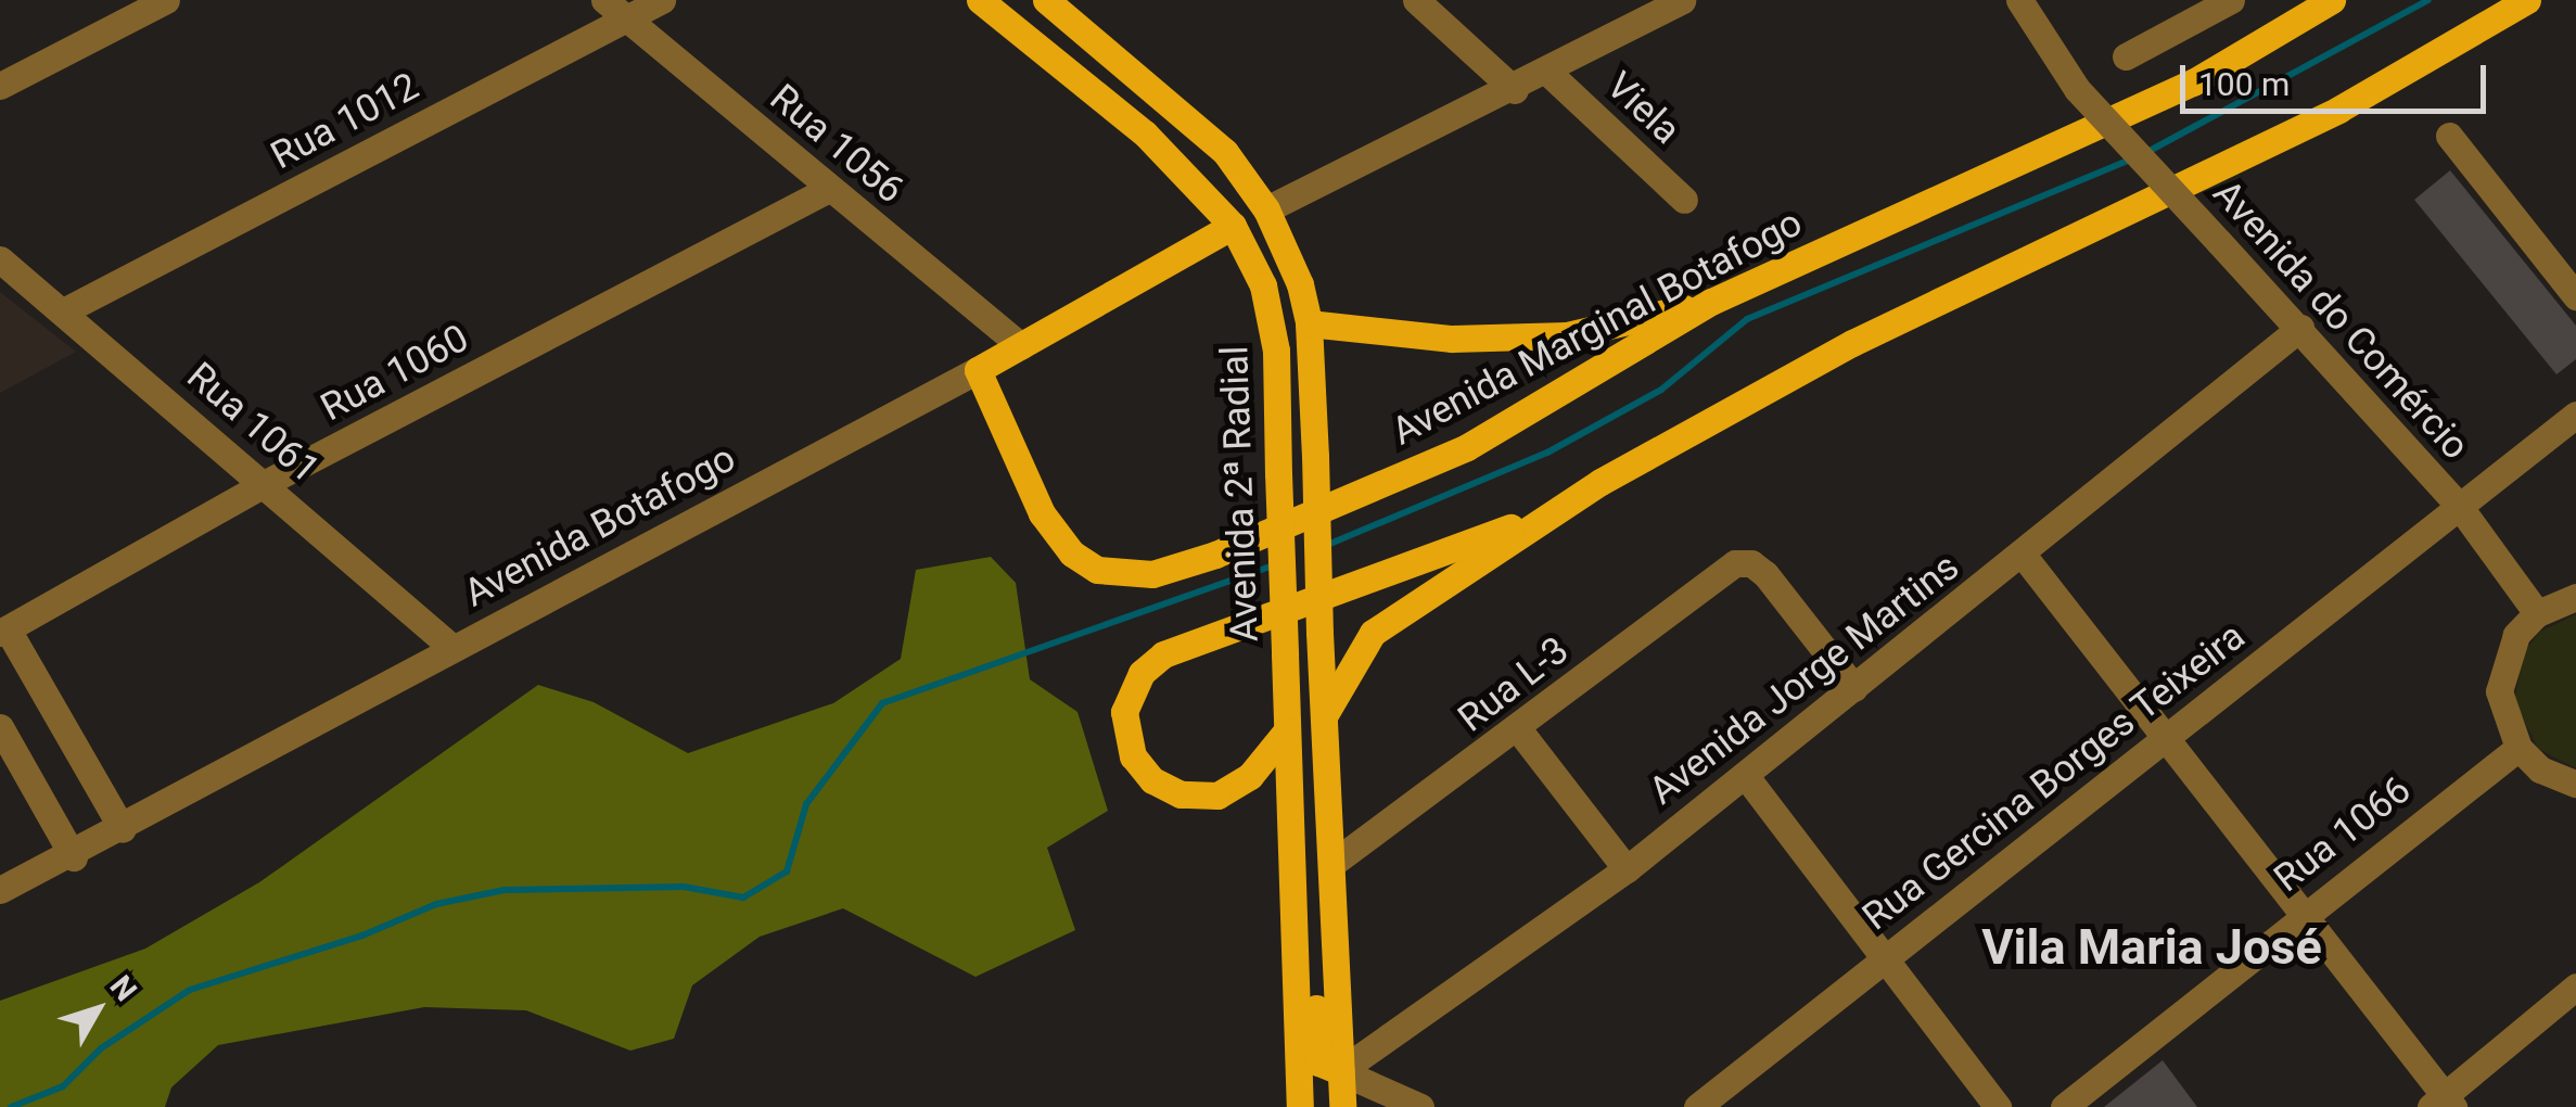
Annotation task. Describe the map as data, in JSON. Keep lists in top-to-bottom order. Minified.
{"streets":{"main road":["Avenida Marginal Botafogo","Avenida 2ª Radial","Avenida Botafogo"],"street":["Viela","Rua 1012","Rua 1056","Avenida do Comércio","Rua 1060","Rua 1061","Avenida Jorge Martins","Rua L-3","Rua Gercina Borges Teixeira","Rua 1066"]},"crossings":[["Rua 1012","Rua 1056"],["Rua 1012","Rua 1061"],["Rua 1056","Rua 1060"],["Rua 1056","Avenida Botafogo"],["Avenida do Comércio","Avenida Jorge Martins"],["Avenida do Comércio","Rua Gercina Borges Teixeira"],["Avenida Marginal Botafogo","Avenida Botafogo"],["Rua 1060","Rua 1061"],["Rua 1061","Avenida Botafogo"],["Avenida 2ª Radial","Avenida Botafogo"],["Avenida 2ª Radial","Avenida Jorge Martins"],["Avenida 2ª Radial","Rua L-3"],["Avenida Jorge Martins","Rua L-3"]],"districts":["Vila Maria José"],"scale_bar":"100 m","north":"top right"}
